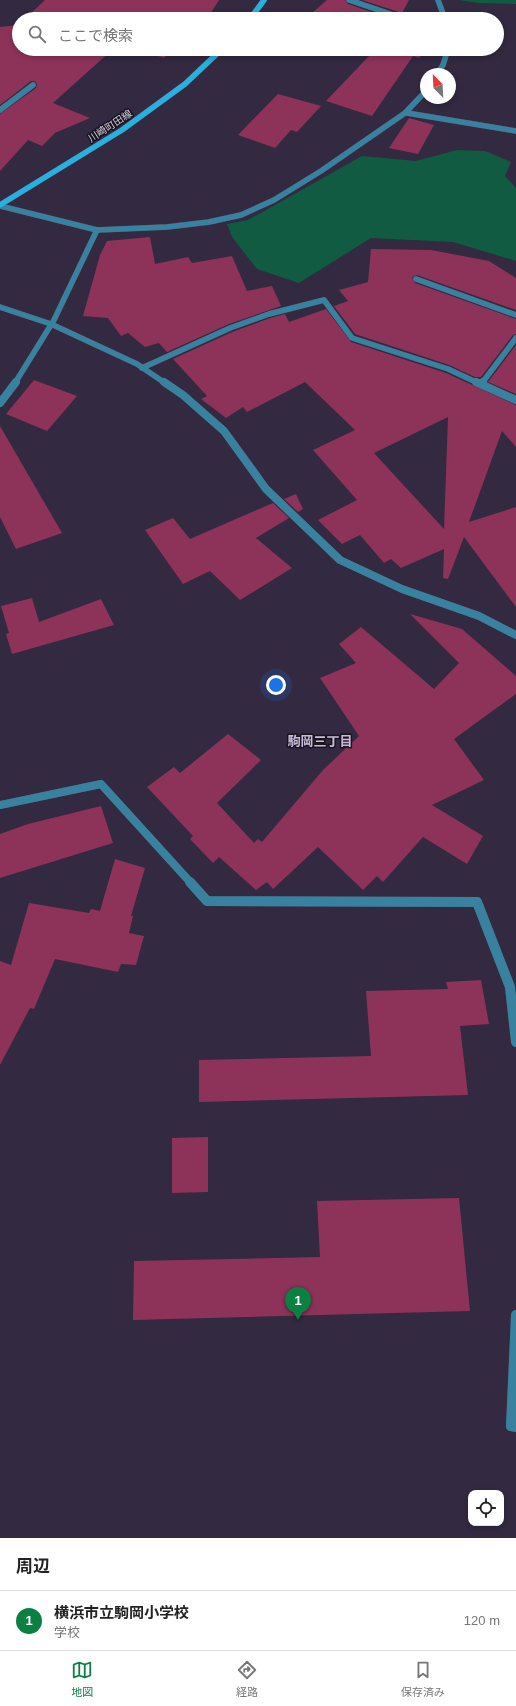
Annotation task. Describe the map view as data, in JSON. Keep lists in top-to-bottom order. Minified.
{"streets":{"main road":["川崎町田線"]},"districts":["駒岡三丁目"],"north":"top left","page":{"search":"ここで検索","pins":"1","heading":"周辺","list":[{"mark":"1","name":"横浜市立駒岡小学校","note":"学校","value":"120 m"}],"nav":["地図","経路","保存済み"]}}
